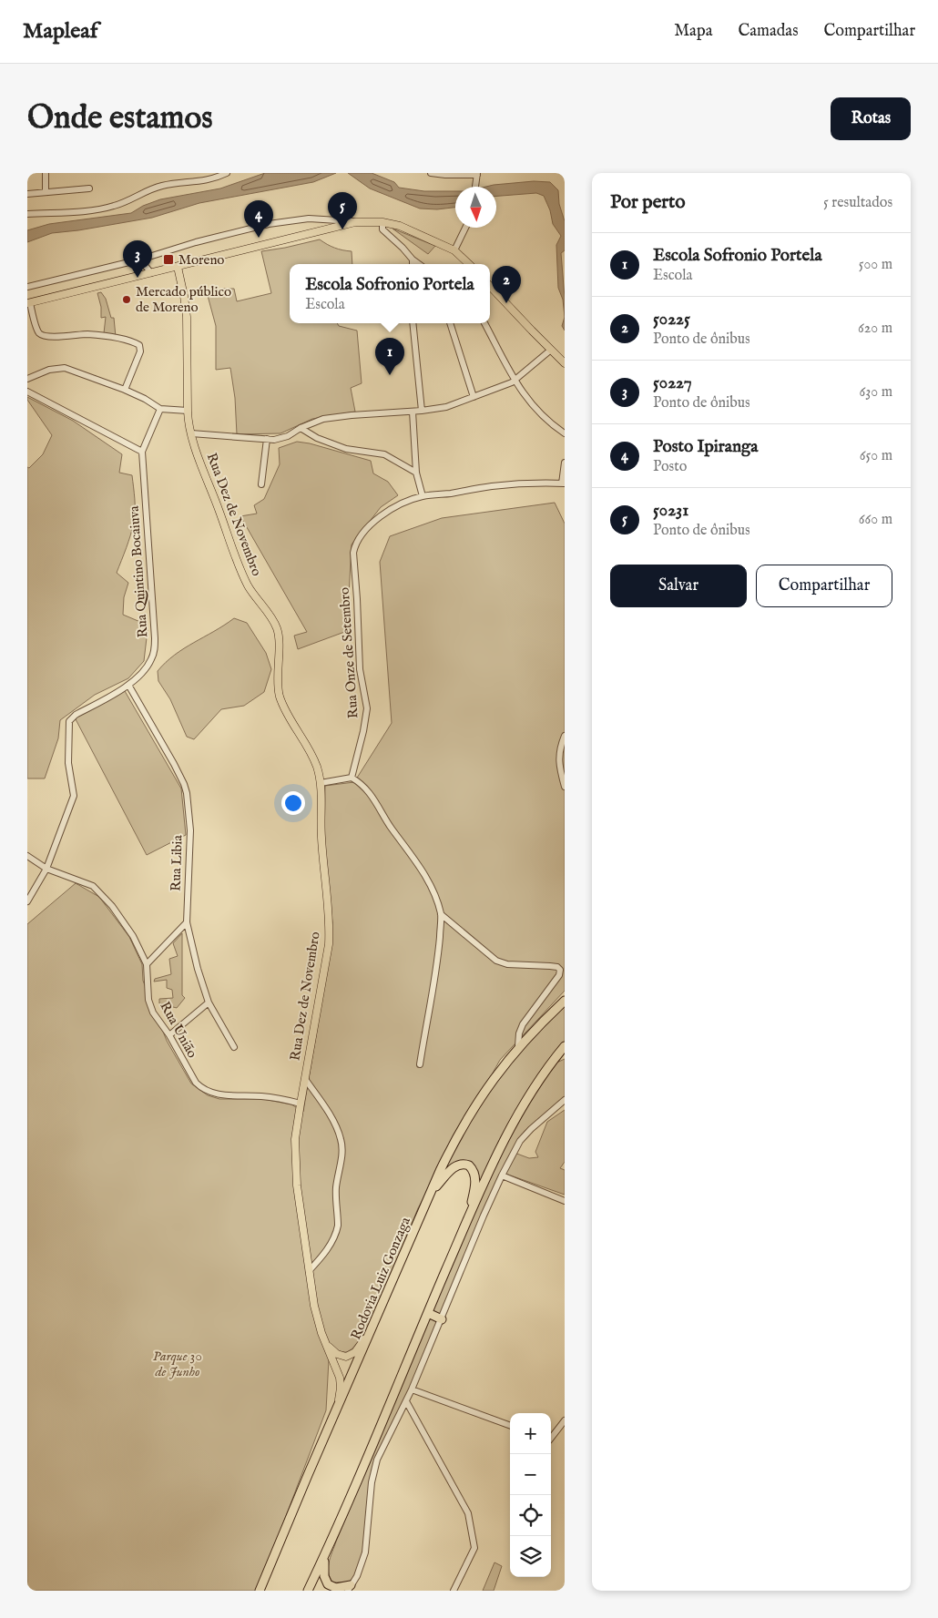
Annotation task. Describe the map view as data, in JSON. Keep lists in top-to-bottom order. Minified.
{"streets":{"highway":["Rodovia Luiz Gonzaga"],"main road":["Rua Dez de Novembro"],"street":["Rua Quintino Bocaiuva","Rua Onze de Setembro","Rua Libia","Rua União"]},"crossings":[["Rua Dez de Novembro","Rua União"],["Rua Dez de Novembro","Rodovia Luiz Gonzaga"],["Rua Quintino Bocaiuva","Rua Libia"],["Rua Quintino Bocaiuva","Rua União"]],"parks":["Parque 30 de Junho"],"places":{"transit":["Moreno"],"other":["Mercado público de Moreno"]},"north":"bottom","page":{"header":"Mapleaf","nav":["Mapa","Camadas","Compartilhar"],"buttons":["Rotas",["Salvar","Compartilhar"]],"title":"Onde estamos","heading":["Por perto","5 resultados"],"pins":["5","4","3","2","1"],"list":[{"mark":"1","name":"Escola Sofronio Portela","note":"Escola","value":"500 m"},{"mark":"2","name":"50225","note":"Ponto de ônibus","value":"620 m"},{"mark":"3","name":"50227","note":"Ponto de ônibus","value":"630 m"},{"mark":"4","name":"Posto Ipiranga","note":"Posto","value":"650 m"},{"mark":"5","name":"50231","note":"Ponto de ônibus","value":"660 m"}],"popup":["Escola Sofronio Portela","Escola"],"map_buttons":["+","−"]}}
